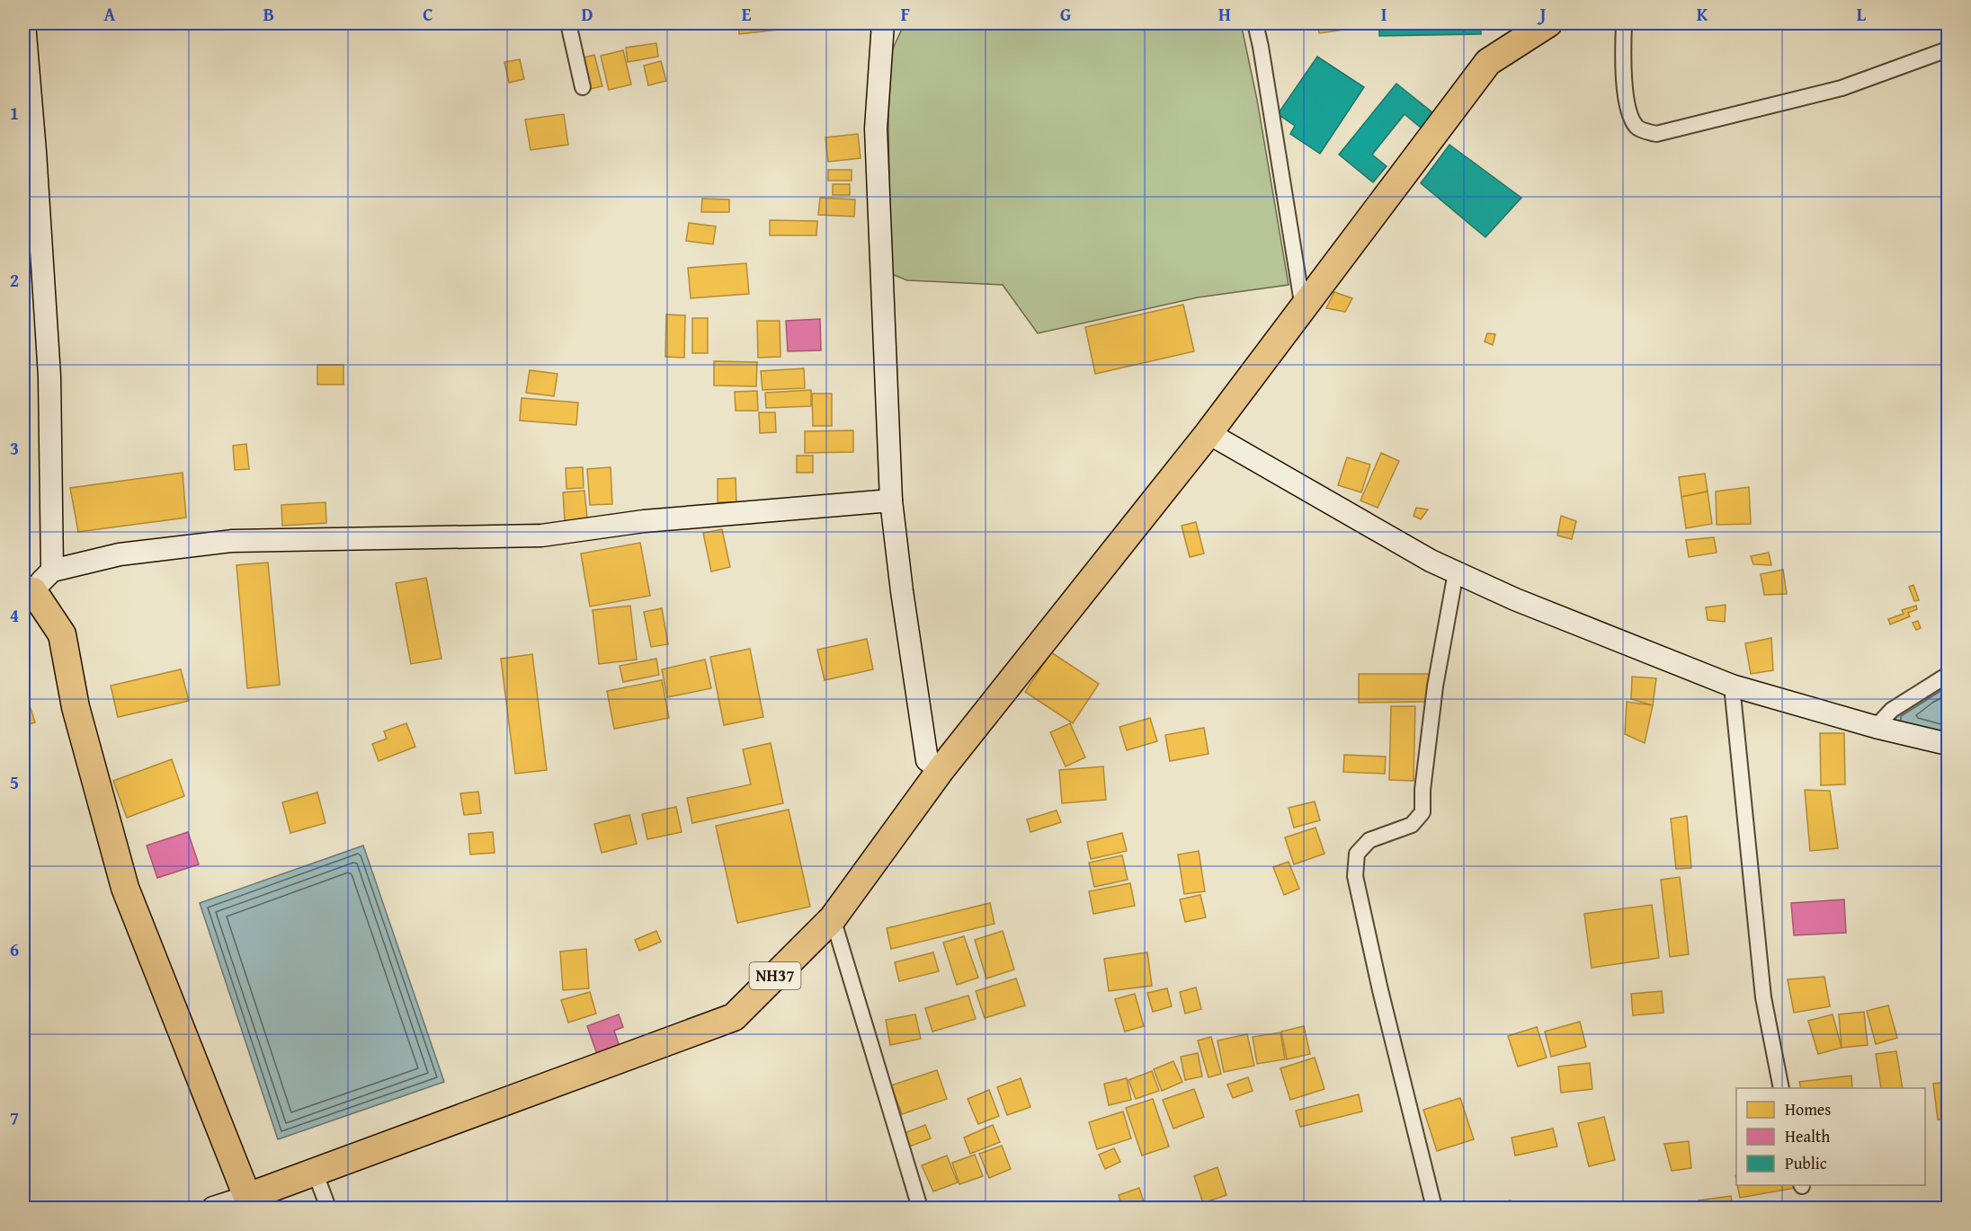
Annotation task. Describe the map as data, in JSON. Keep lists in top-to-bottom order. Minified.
{"streets":{"highway":["NH37"]},"legend":["Homes","Health","Public"],"grid":{"columns":["A","B","C","D","E","F","G","H","I","J","K","L"],"rows":["1","2","3","4","5","6","7"]}}
